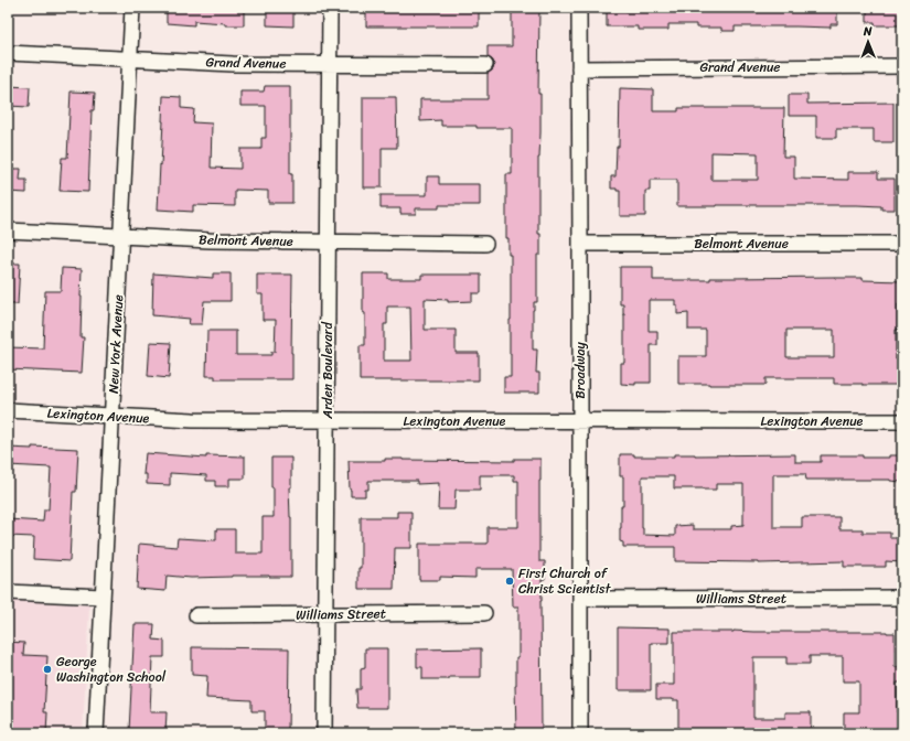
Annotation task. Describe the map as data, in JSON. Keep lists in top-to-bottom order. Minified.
{"streets":{"street":["Grand Avenue","Belmont Avenue","New York Avenue","Arden Boulevard","Broadway","Lexington Avenue","Williams Street"]},"crossings":[["Grand Avenue","New York Avenue"],["Grand Avenue","Arden Boulevard"],["Grand Avenue","Broadway"],["Belmont Avenue","New York Avenue"],["Belmont Avenue","Arden Boulevard"],["Belmont Avenue","Broadway"],["New York Avenue","Lexington Avenue"],["Arden Boulevard","Lexington Avenue"],["Arden Boulevard","Williams Street"],["Broadway","Lexington Avenue"],["Broadway","Williams Street"]],"places":["First Church of Christ Scientist","George Washington School"],"north":"top"}
